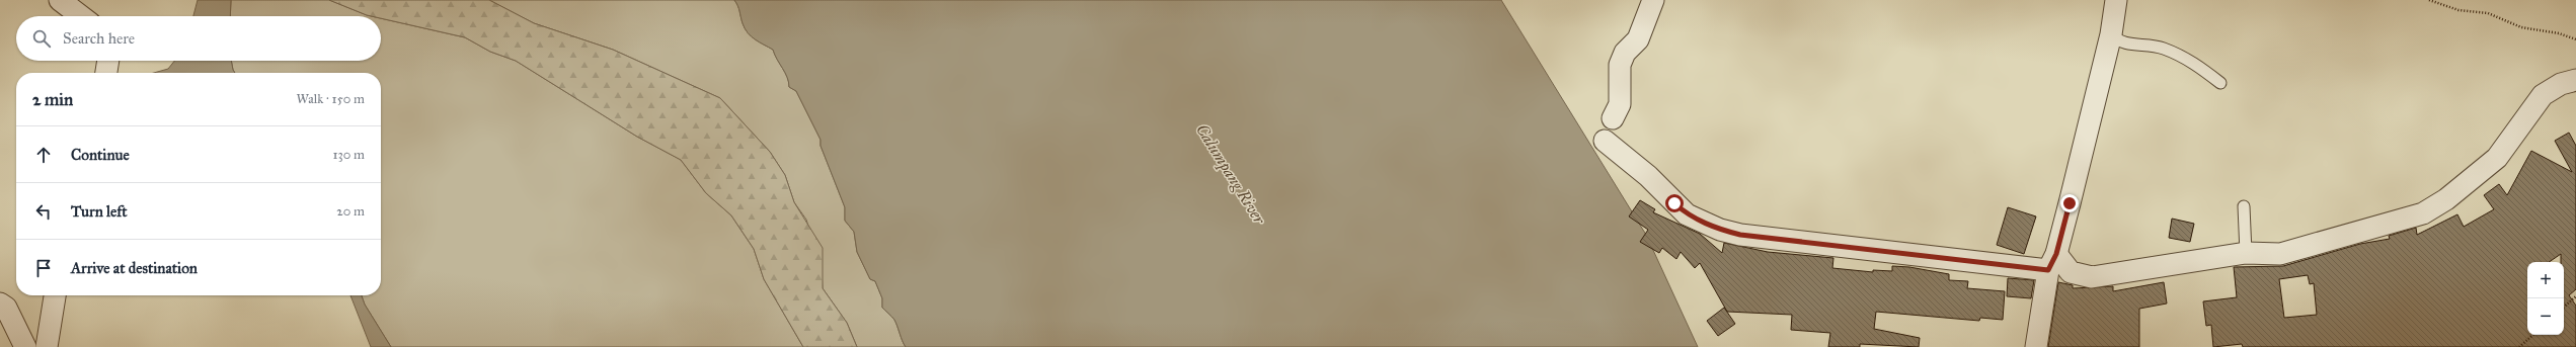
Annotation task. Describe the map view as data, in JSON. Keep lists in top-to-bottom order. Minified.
{"water":["Calumpang River"],"page":{"search":"Search here","heading":["2 min","Walk · 150 m"],"list":[["Continue","130 m"],["Turn left","20 m"],"Arrive at destination"],"map_buttons":["+","−"]}}
